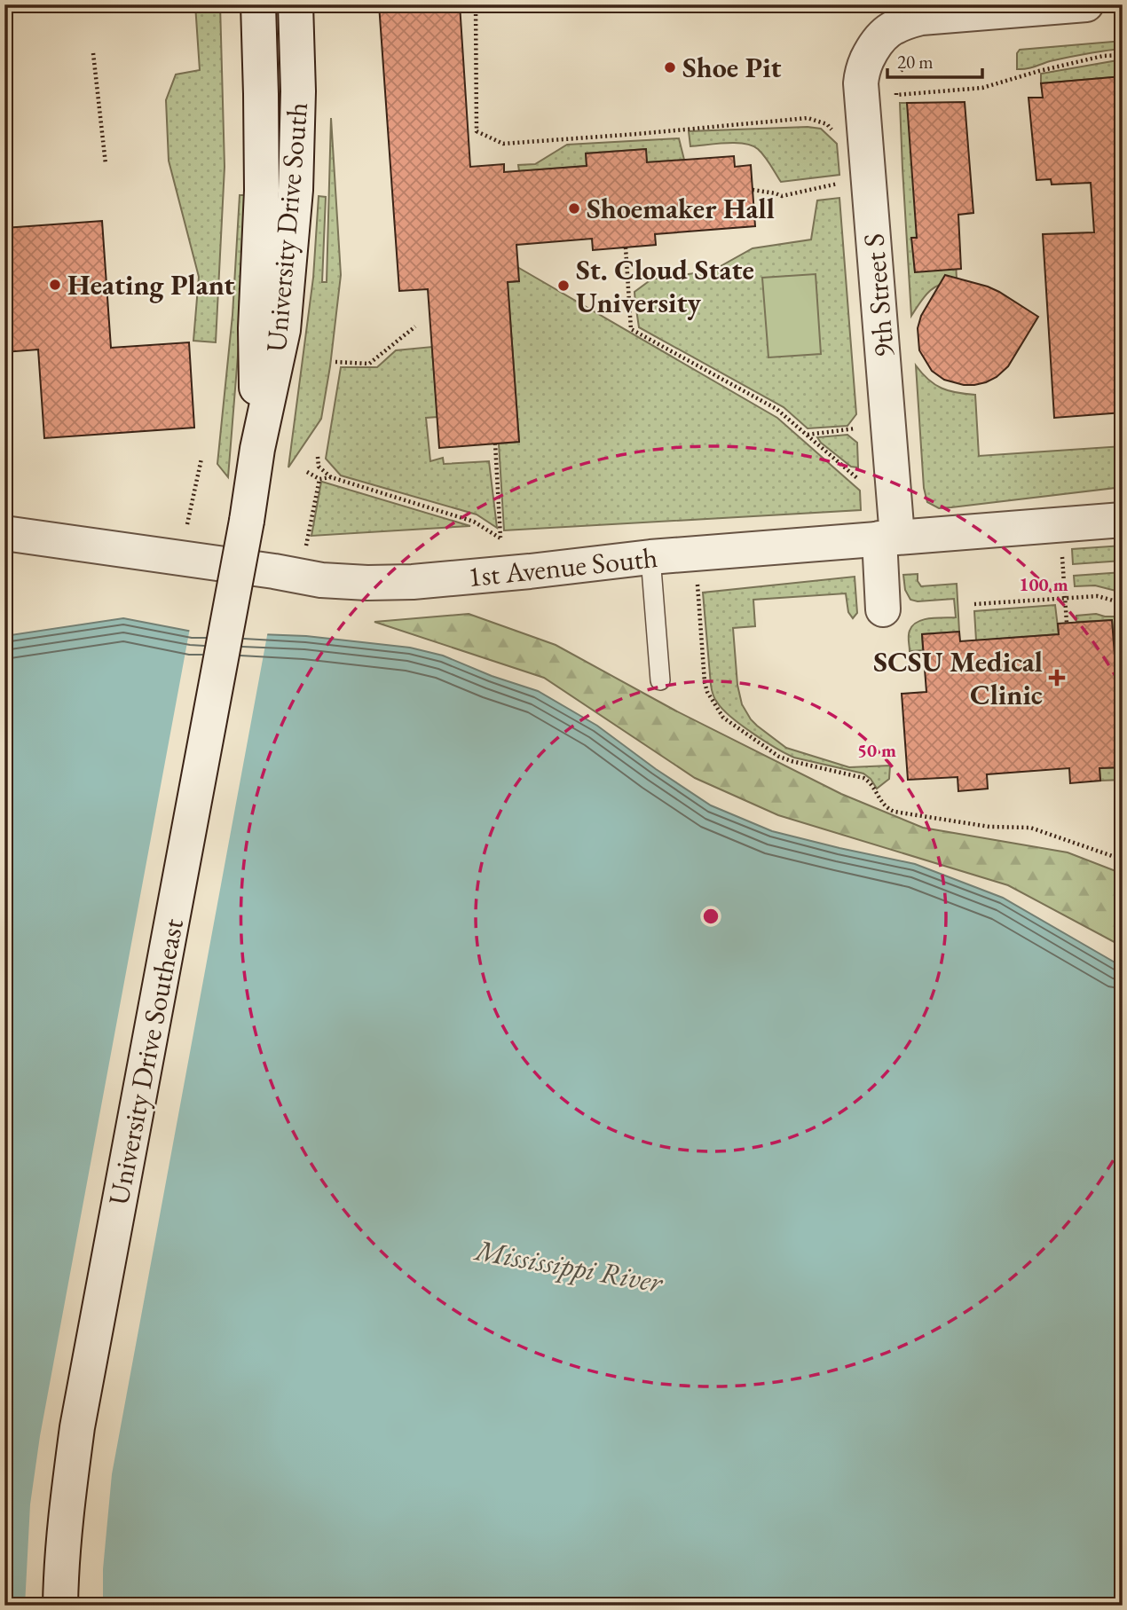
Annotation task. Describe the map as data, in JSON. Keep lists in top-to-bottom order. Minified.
{"streets":{"street":["University Drive South","9th Street S","1st Avenue South","University Drive Southeast"]},"crossings":[["University Drive South","University Drive Southeast"],["9th Street S","1st Avenue South"]],"water":["Mississippi River"],"places":{"other":["Shoe Pit","Shoemaker Hall","Heating Plant","St. Cloud State University"],"health":["SCSU Medical Clinic"]},"scale_bar":"20 m","rings":["100 m","50 m"]}
